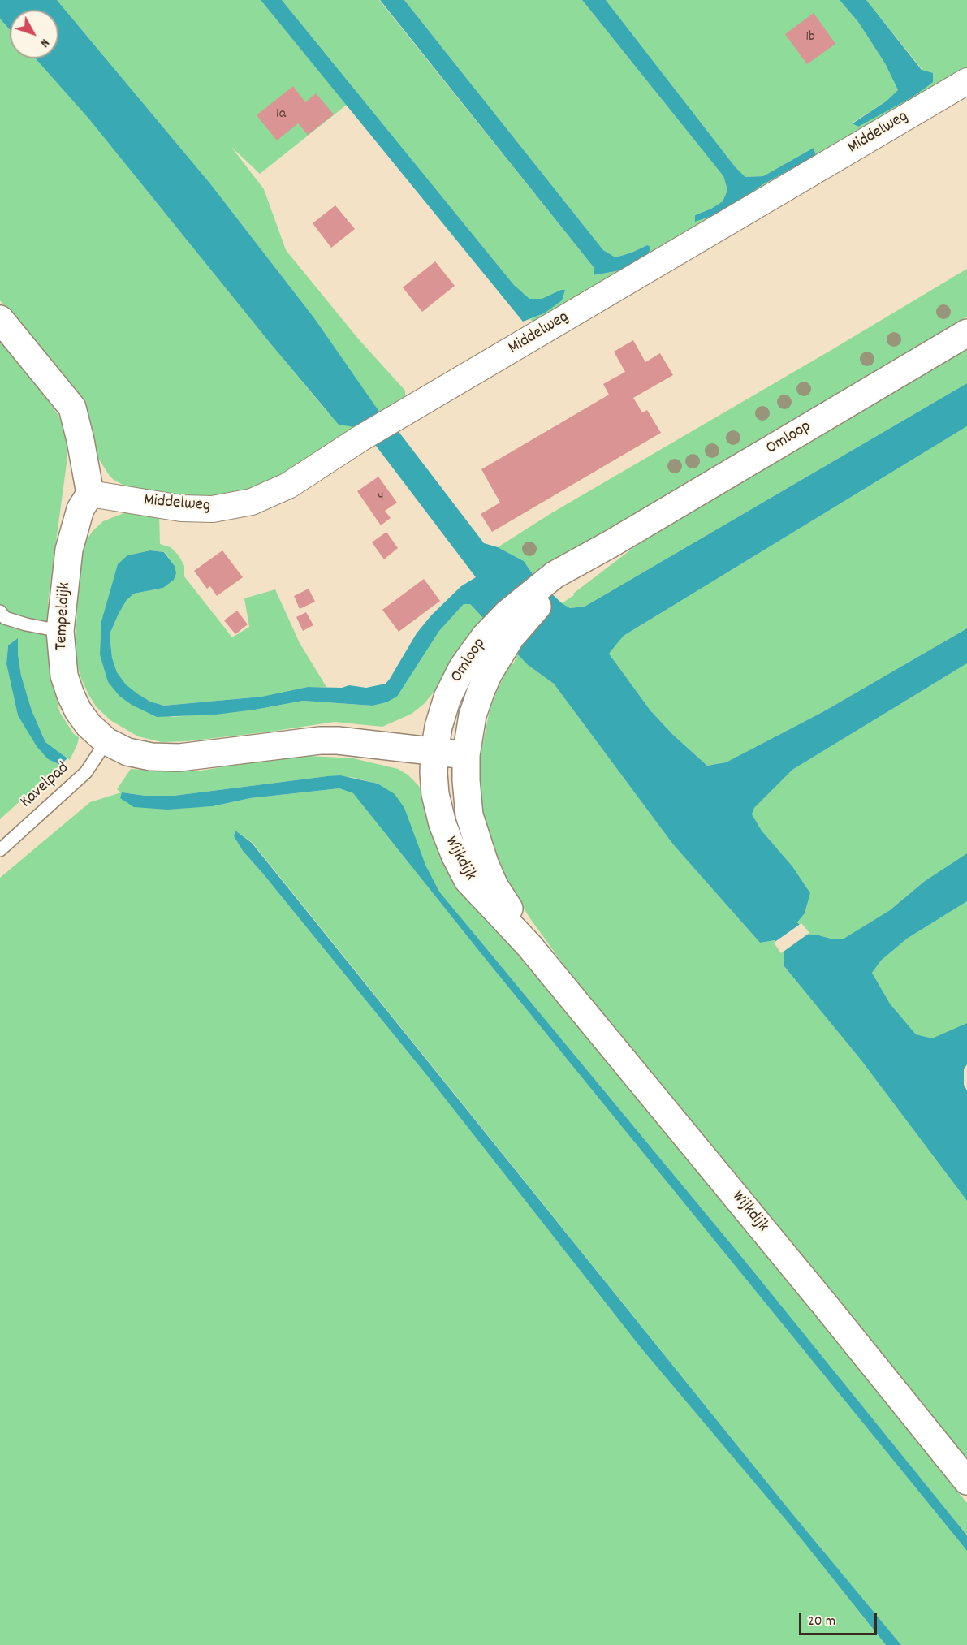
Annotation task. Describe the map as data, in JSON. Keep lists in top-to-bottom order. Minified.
{"streets":{"street":["Middelweg","Omloop","Tempeldijk","Wijkdijk"],"lane":["Kavelpad"]},"crossings":[["Middelweg","Tempeldijk"],["Omloop","Tempeldijk"],["Omloop","Wijkdijk"],["Tempeldijk","Kavelpad"],["Tempeldijk","Wijkdijk"]],"house_numbers":["1b","1a","4"],"scale_bar":"20 m","north":"bottom right"}
